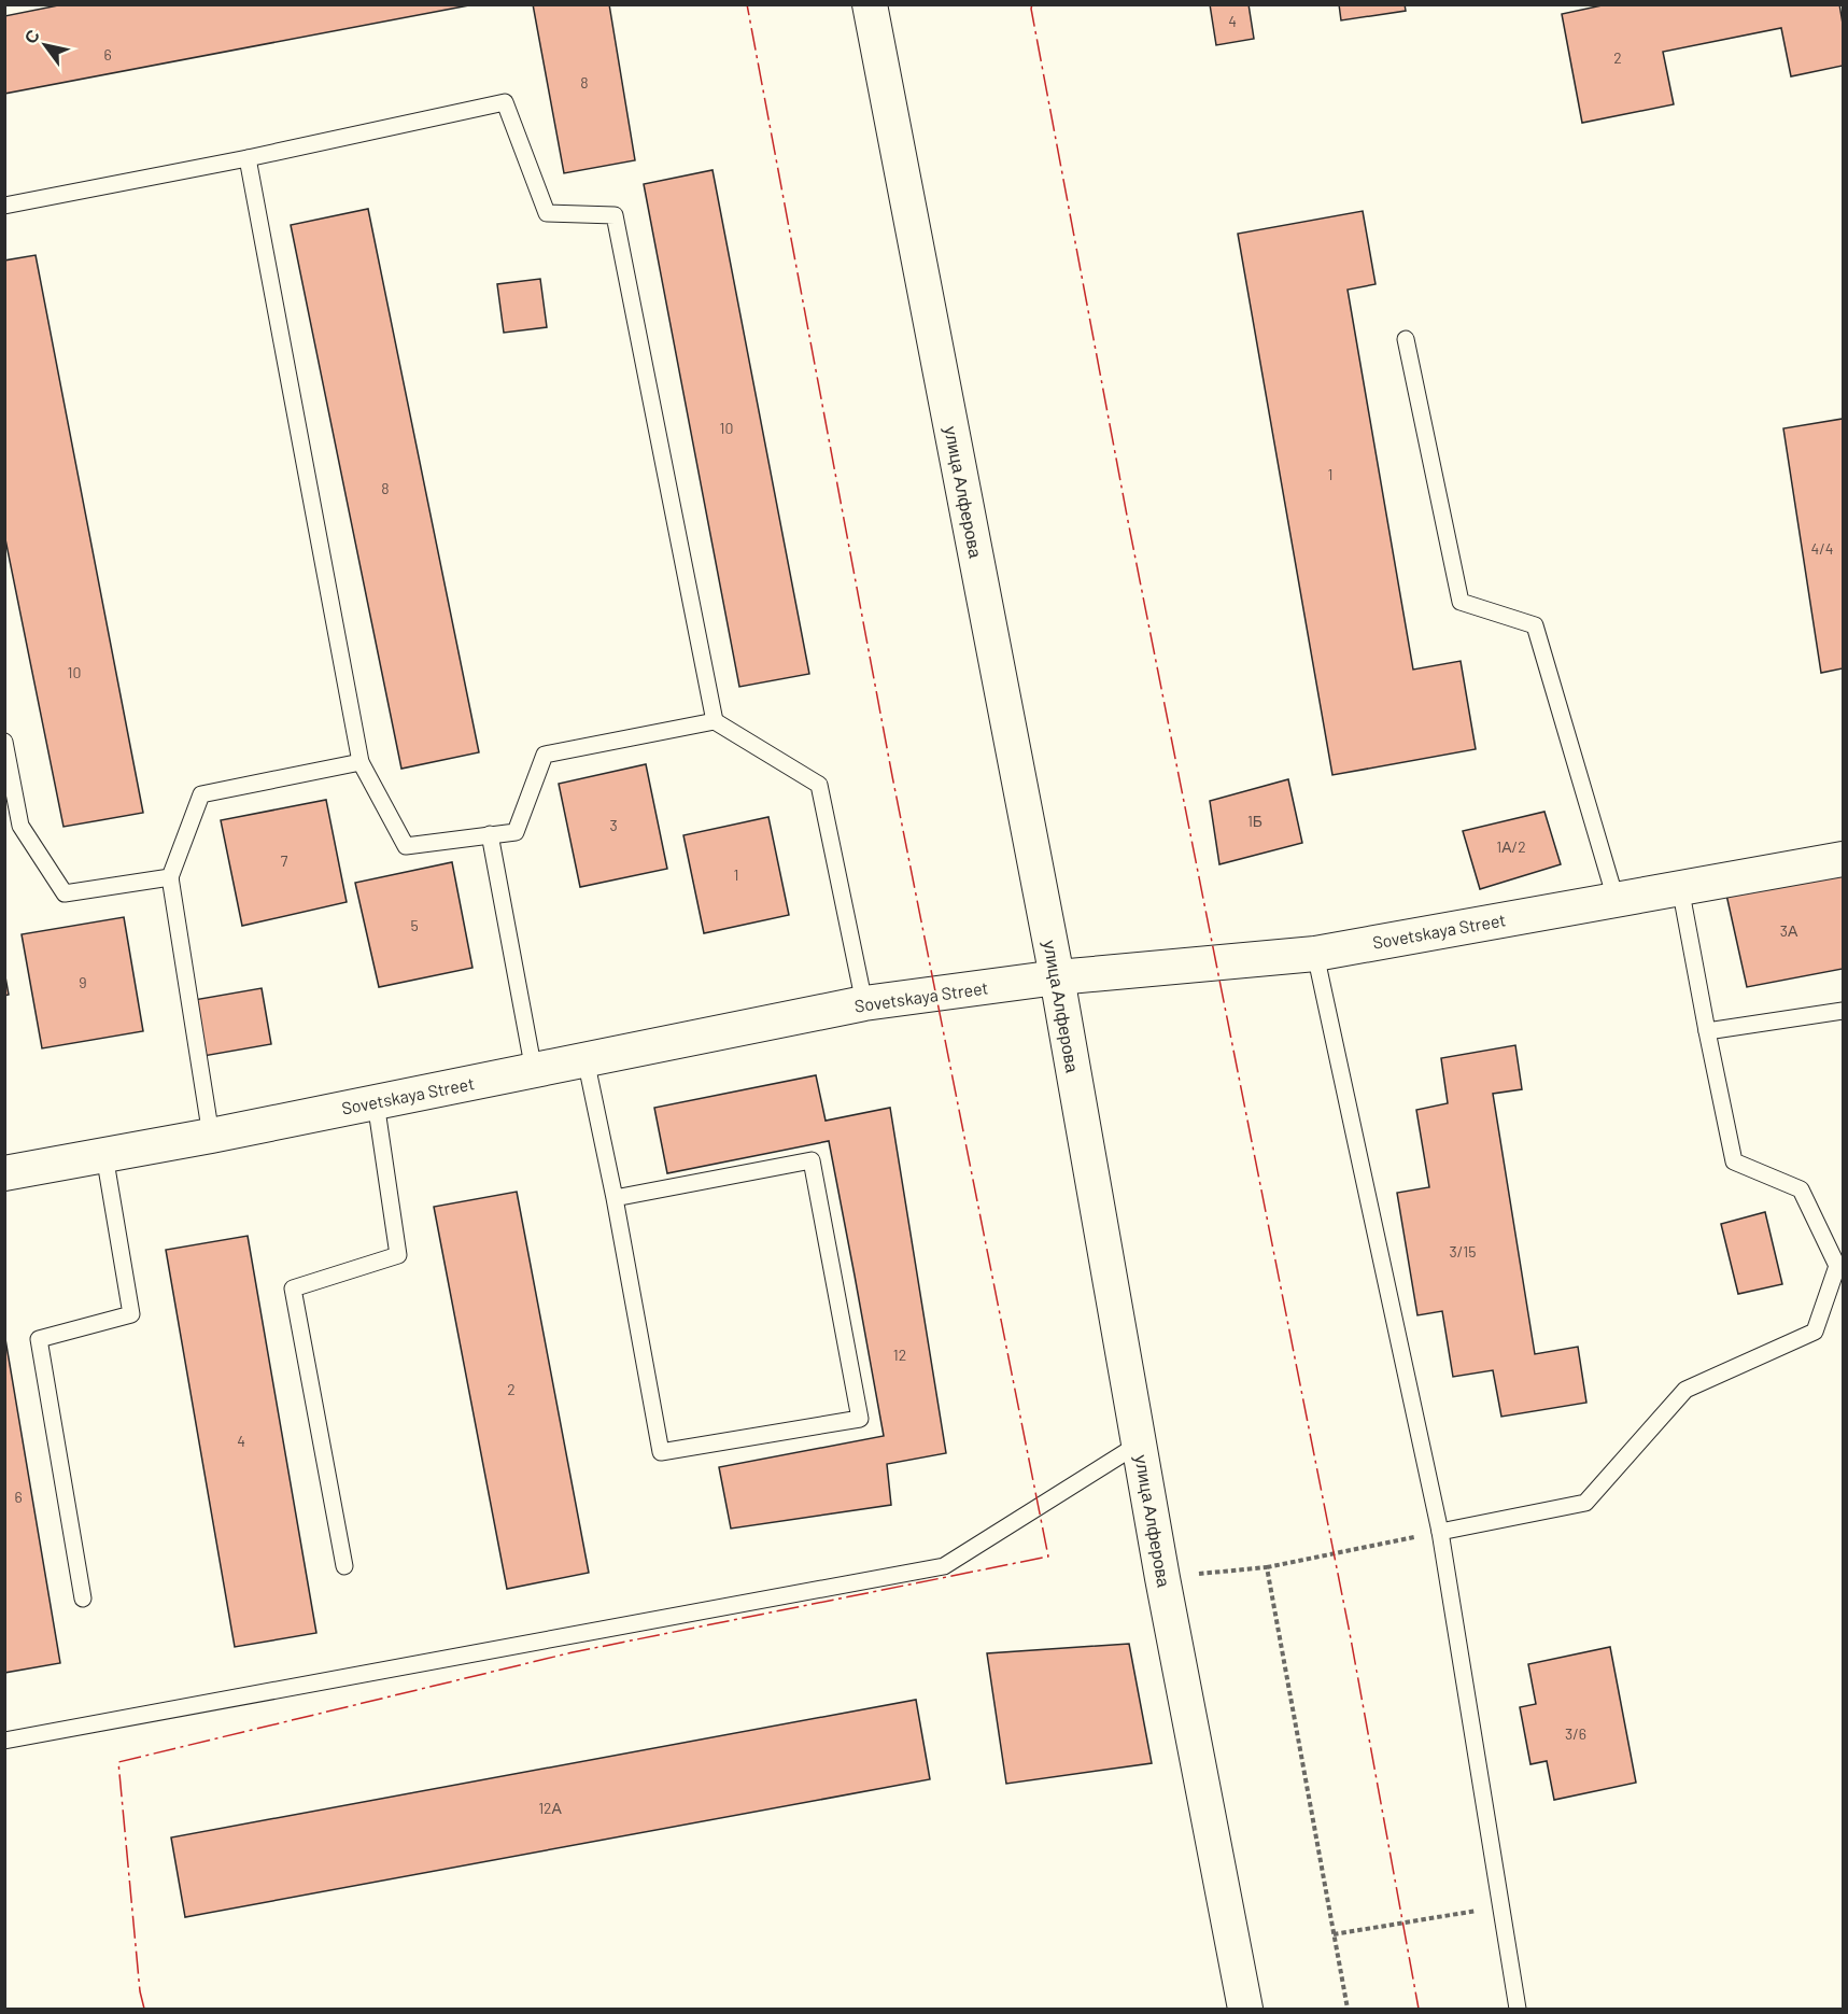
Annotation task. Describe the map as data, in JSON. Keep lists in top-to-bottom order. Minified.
{"streets":{"street":["улица Алферова","Sovetskaya Street"]},"crossings":[["улица Алферова","Sovetskaya Street"]],"house_numbers":["4","6","2","8","10","1","8","4/4","10","1Б","3","1А/2","7","1","5","3А","9","3/15","12","2","4","6","3/6","12А"],"north":"top left"}
